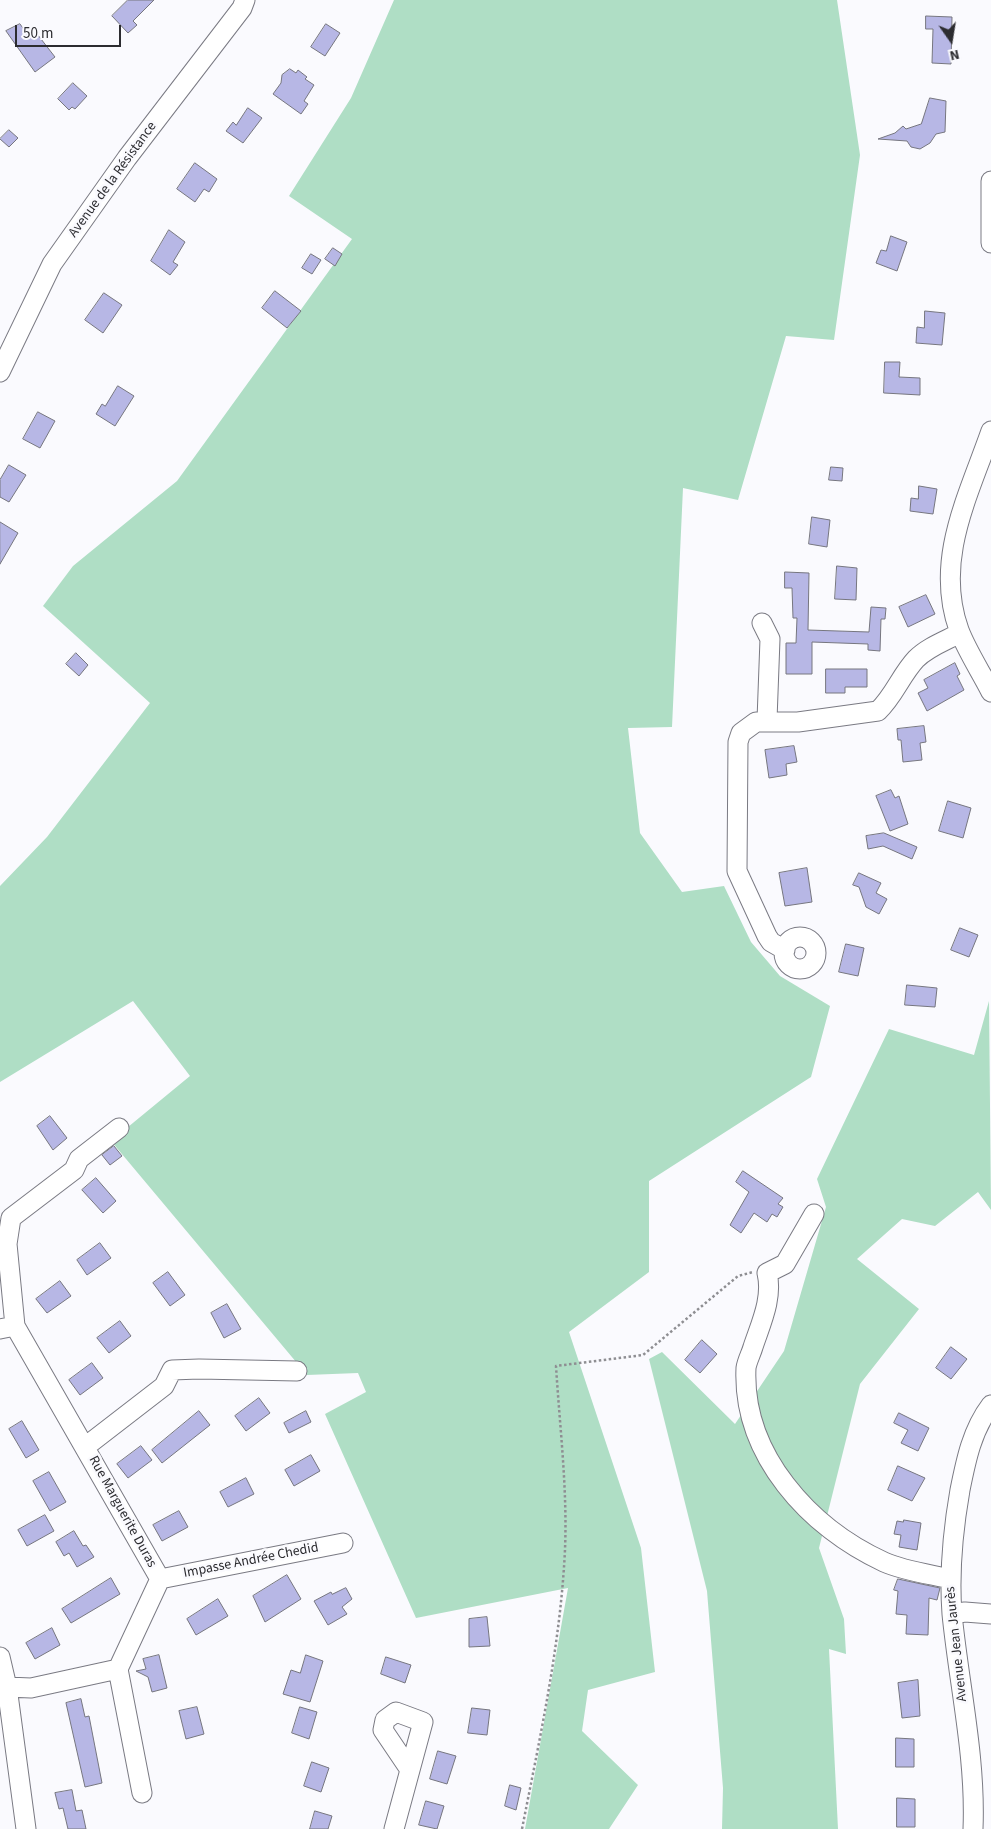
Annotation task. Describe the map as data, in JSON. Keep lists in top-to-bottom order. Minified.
{"streets":{"street":["Avenue de la Résistance","Rue Marguerite Duras","Impasse Andrée Chedid","Avenue Jean Jaurès"]},"crossings":[["Rue Marguerite Duras","Impasse Andrée Chedid"]],"scale_bar":"50 m","north":"bottom"}
